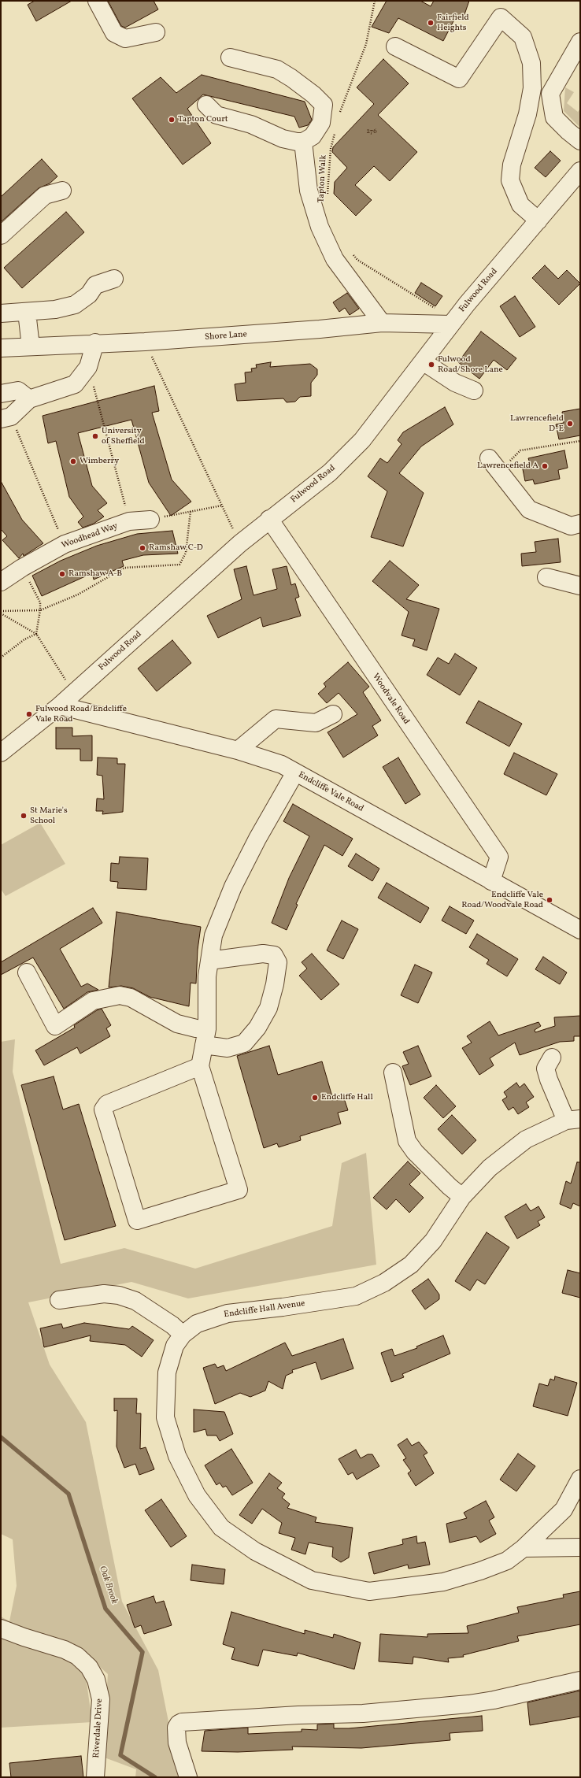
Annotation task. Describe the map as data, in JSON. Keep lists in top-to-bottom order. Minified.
{"streets":{"street":["Fulwood Road","Shore Lane","Woodhead Way","Woodvale Road","Endcliffe Vale Road","Endcliffe Hall Avenue","Riverdale Drive"],"path":["Tapton Walk"]},"crossings":[["Fulwood Road","Shore Lane"],["Fulwood Road","Woodvale Road"],["Fulwood Road","Endcliffe Vale Road"],["Woodvale Road","Endcliffe Vale Road"]],"water":["Oak Brook"],"places":["Fairfield Heights","Tapton Court","Fulwood Road/Shore Lane","Lawrencefield D-E","University of Sheffield","Wimberry","Lawrencefield A","Ramshaw C-D","Ramshaw A-B","Fulwood Road/Endcliffe Vale Road","St Marie's School","Endcliffe Vale Road/Woodvale Road","Endcliffe Hall"],"house_numbers":["276"]}
